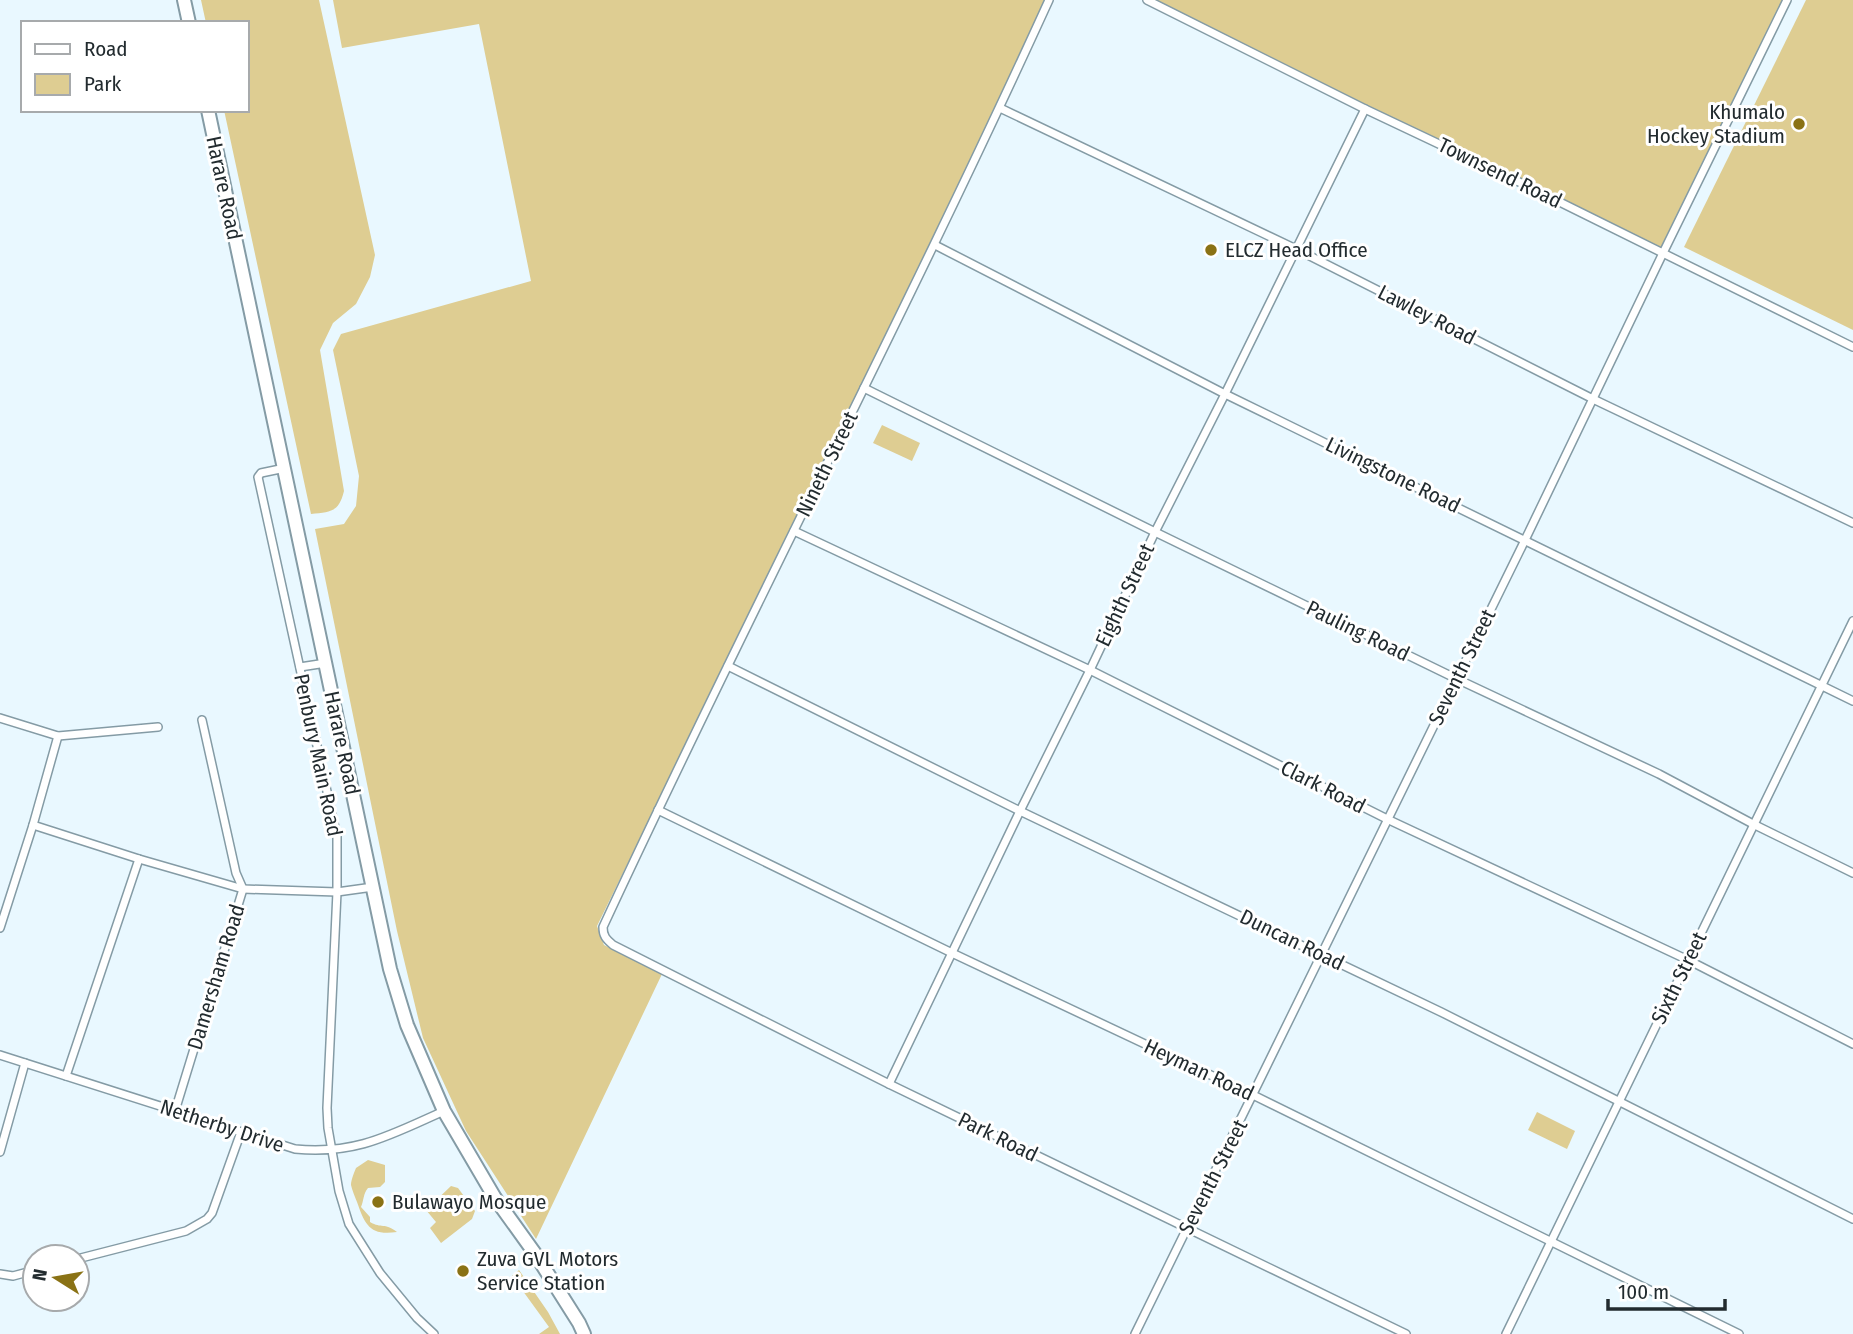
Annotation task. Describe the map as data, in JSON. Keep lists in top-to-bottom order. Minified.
{"streets":{"highway":["Harare Road"],"street":["Townsend Road","Lawley Road","Nineth Street","Livingstone Road","Eighth Street","Pauling Road","Seventh Street","Penbury Main Road","Clark Road","Duncan Road","Damersham Road","Sixth Street","Heyman Road","Netherby Drive","Park Road"]},"crossings":[["Townsend Road","Eighth Street"],["Townsend Road","Seventh Street"],["Harare Road","Penbury Main Road"],["Harare Road","Netherby Drive"],["Lawley Road","Nineth Street"],["Lawley Road","Eighth Street"],["Lawley Road","Seventh Street"],["Nineth Street","Livingstone Road"],["Nineth Street","Pauling Road"],["Nineth Street","Clark Road"],["Nineth Street","Duncan Road"],["Nineth Street","Heyman Road"],["Nineth Street","Park Road"],["Livingstone Road","Eighth Street"],["Livingstone Road","Seventh Street"],["Livingstone Road","Sixth Street"],["Eighth Street","Pauling Road"],["Eighth Street","Clark Road"],["Eighth Street","Duncan Road"],["Eighth Street","Heyman Road"],["Eighth Street","Park Road"],["Pauling Road","Seventh Street"],["Pauling Road","Sixth Street"],["Seventh Street","Clark Road"],["Seventh Street","Duncan Road"],["Seventh Street","Heyman Road"],["Seventh Street","Park Road"],["Penbury Main Road","Netherby Drive"],["Clark Road","Sixth Street"],["Duncan Road","Sixth Street"],["Damersham Road","Netherby Drive"],["Sixth Street","Heyman Road"]],"places":["Khumalo Hockey Stadium","ELCZ Head Office","Bulawayo Mosque","Zuva GVL Motors Service Station"],"legend":["Road","Park"],"scale_bar":"100 m","north":"left"}
